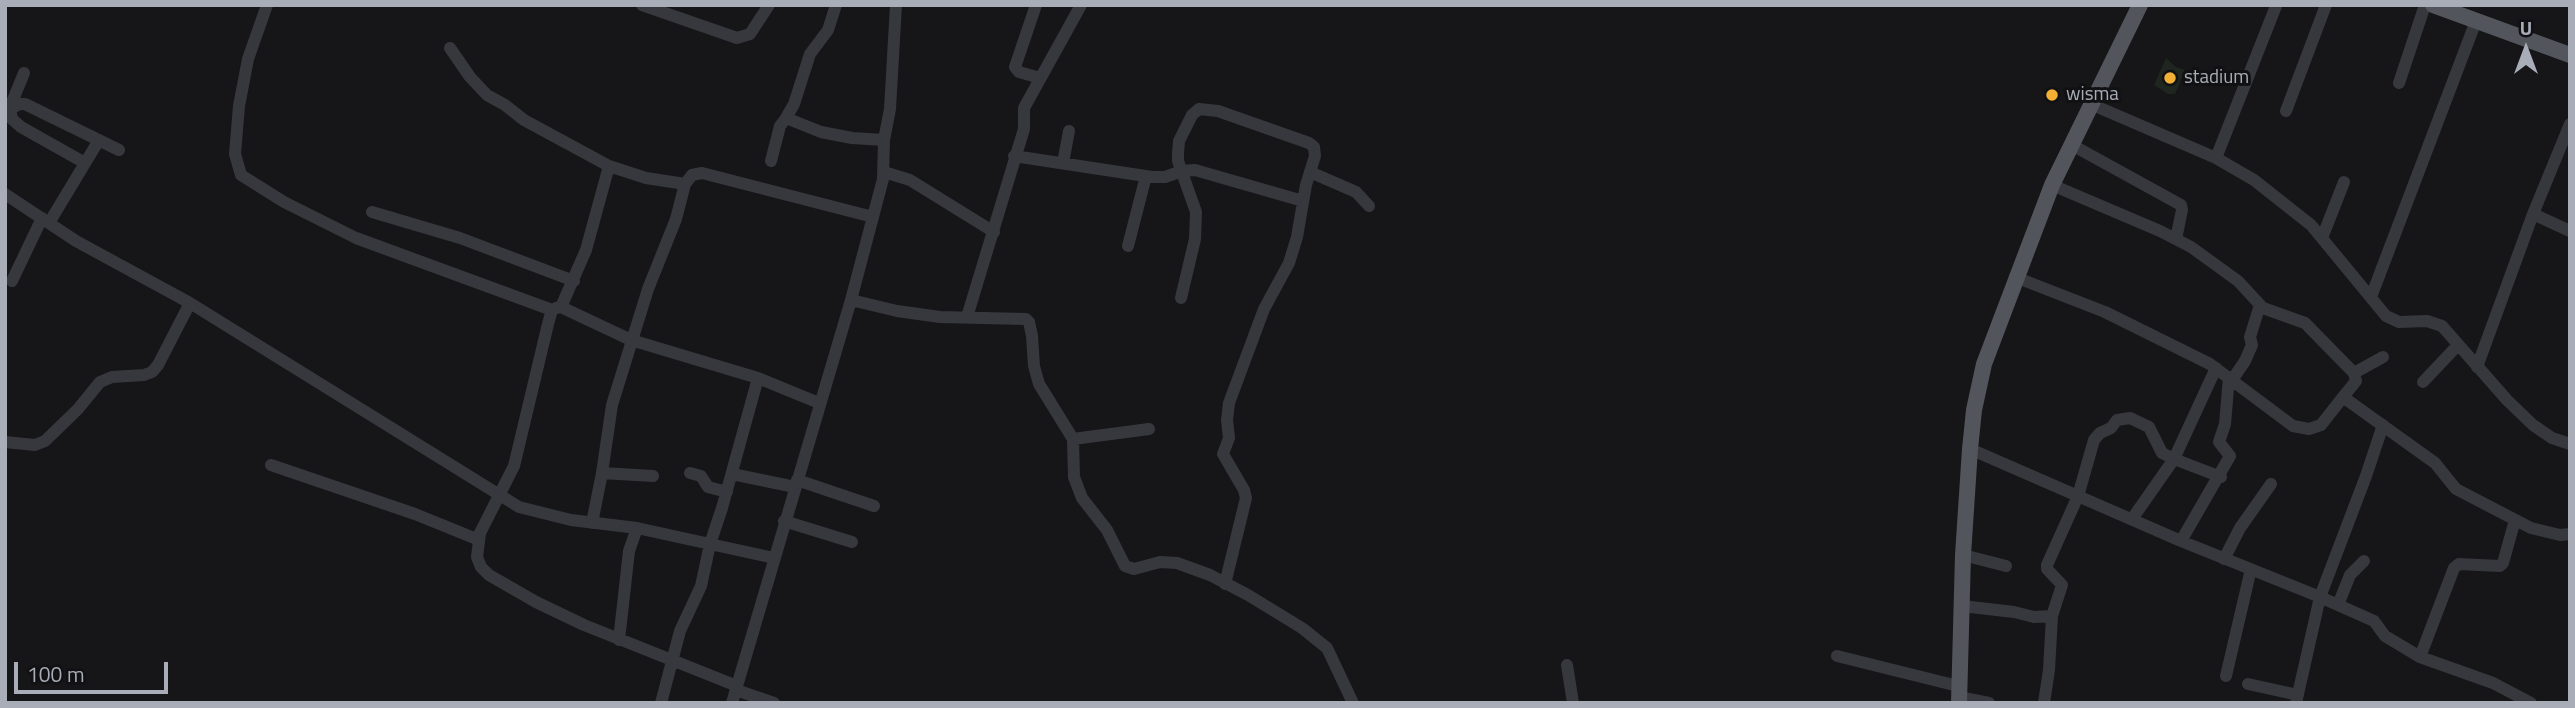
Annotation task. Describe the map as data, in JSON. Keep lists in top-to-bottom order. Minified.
{"places":["stadium","wisma"],"scale_bar":"100 m","north":"top"}
